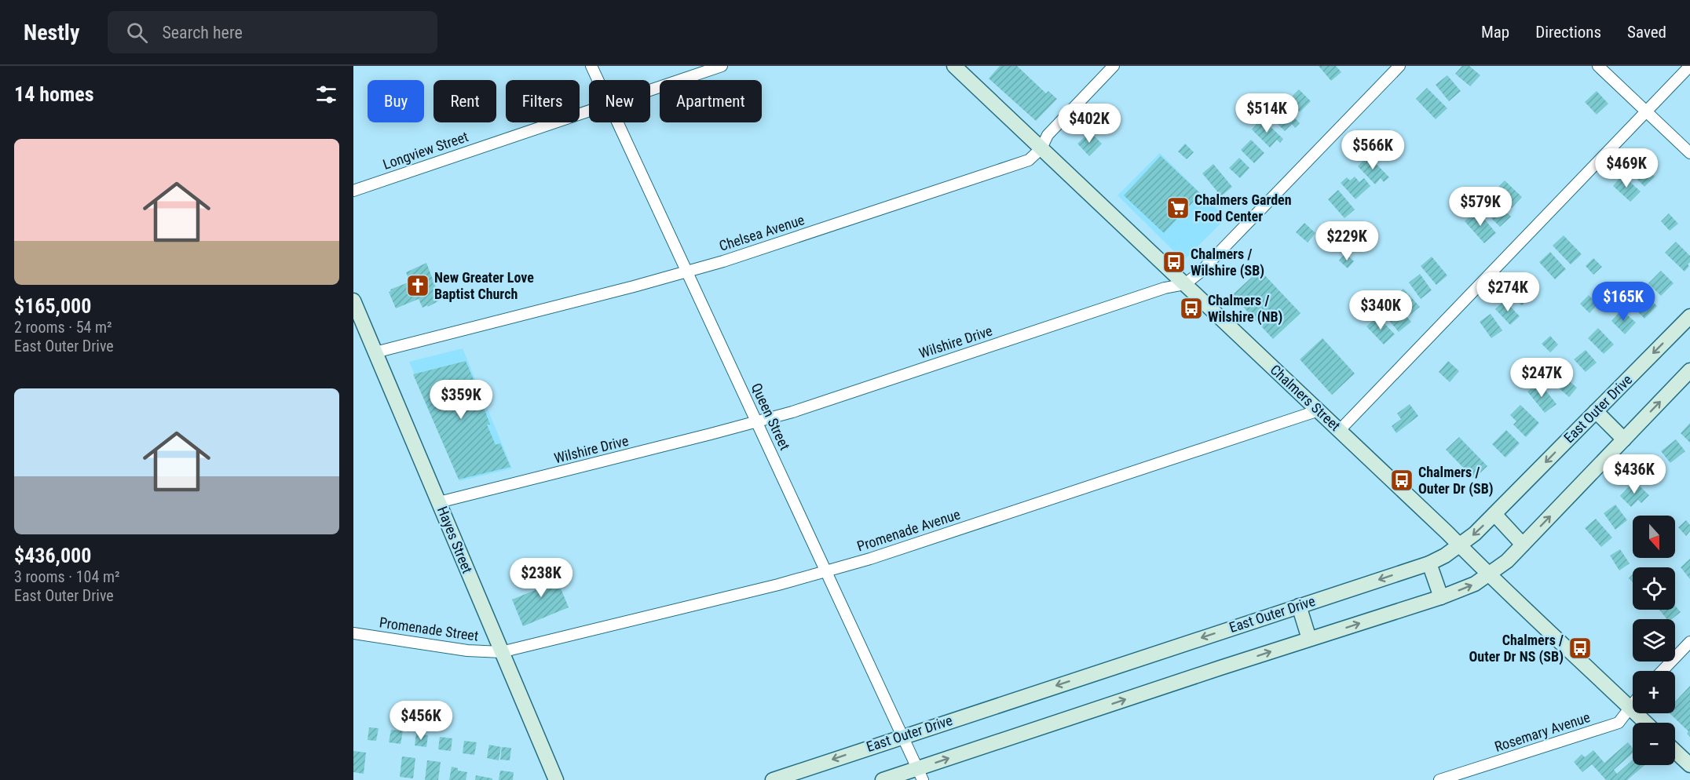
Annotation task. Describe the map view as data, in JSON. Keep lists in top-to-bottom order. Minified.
{"streets":{"street":["Longview Street","Chelsea Avenue","Wilshire Drive","Chalmers Street","East Outer Drive","Queen Street","Promenade Avenue","Hayes Street","Promenade Street","Rosemary Avenue"]},"crossings":[["Chelsea Avenue","Chalmers Street"],["Chelsea Avenue","Queen Street"],["Chelsea Avenue","Hayes Street"],["Wilshire Drive","Chalmers Street"],["Wilshire Drive","Queen Street"],["Wilshire Drive","Hayes Street"],["Chalmers Street","East Outer Drive"],["Chalmers Street","Promenade Avenue"],["Chalmers Street","Rosemary Avenue"],["East Outer Drive","Queen Street"],["Queen Street","Promenade Avenue"],["Promenade Avenue","Hayes Street"],["Promenade Avenue","Promenade Street"],["Hayes Street","Promenade Street"]],"places":{"supermarket":["Chalmers Garden Food Center"],"bus stop":["Chalmers / Wilshire (SB)","Chalmers / Wilshire (NB)","Chalmers / Outer Dr (SB)","Chalmers / Outer Dr NS (SB)"],"church":["New Greater Love Baptist Church"]},"north":"bottom","page":{"header":"Nestly","search":"Search here","nav":["Map","Directions","Saved"],"heading":"14 homes","chip":["Buy","Rent","Filters","New","Apartment"],"price":["$514K","$402K","$566K","$469K","$579K","$229K","$274K","$165K","$340K","$247K","$359K","$436K","$238K","$456K"],"list":[{"name":"$165,000","note":"2 rooms · 54 m² · East Outer Drive"},{"name":"$436,000","note":"3 rooms · 104 m² · East Outer Drive"}],"map_buttons":["+","−"]}}
